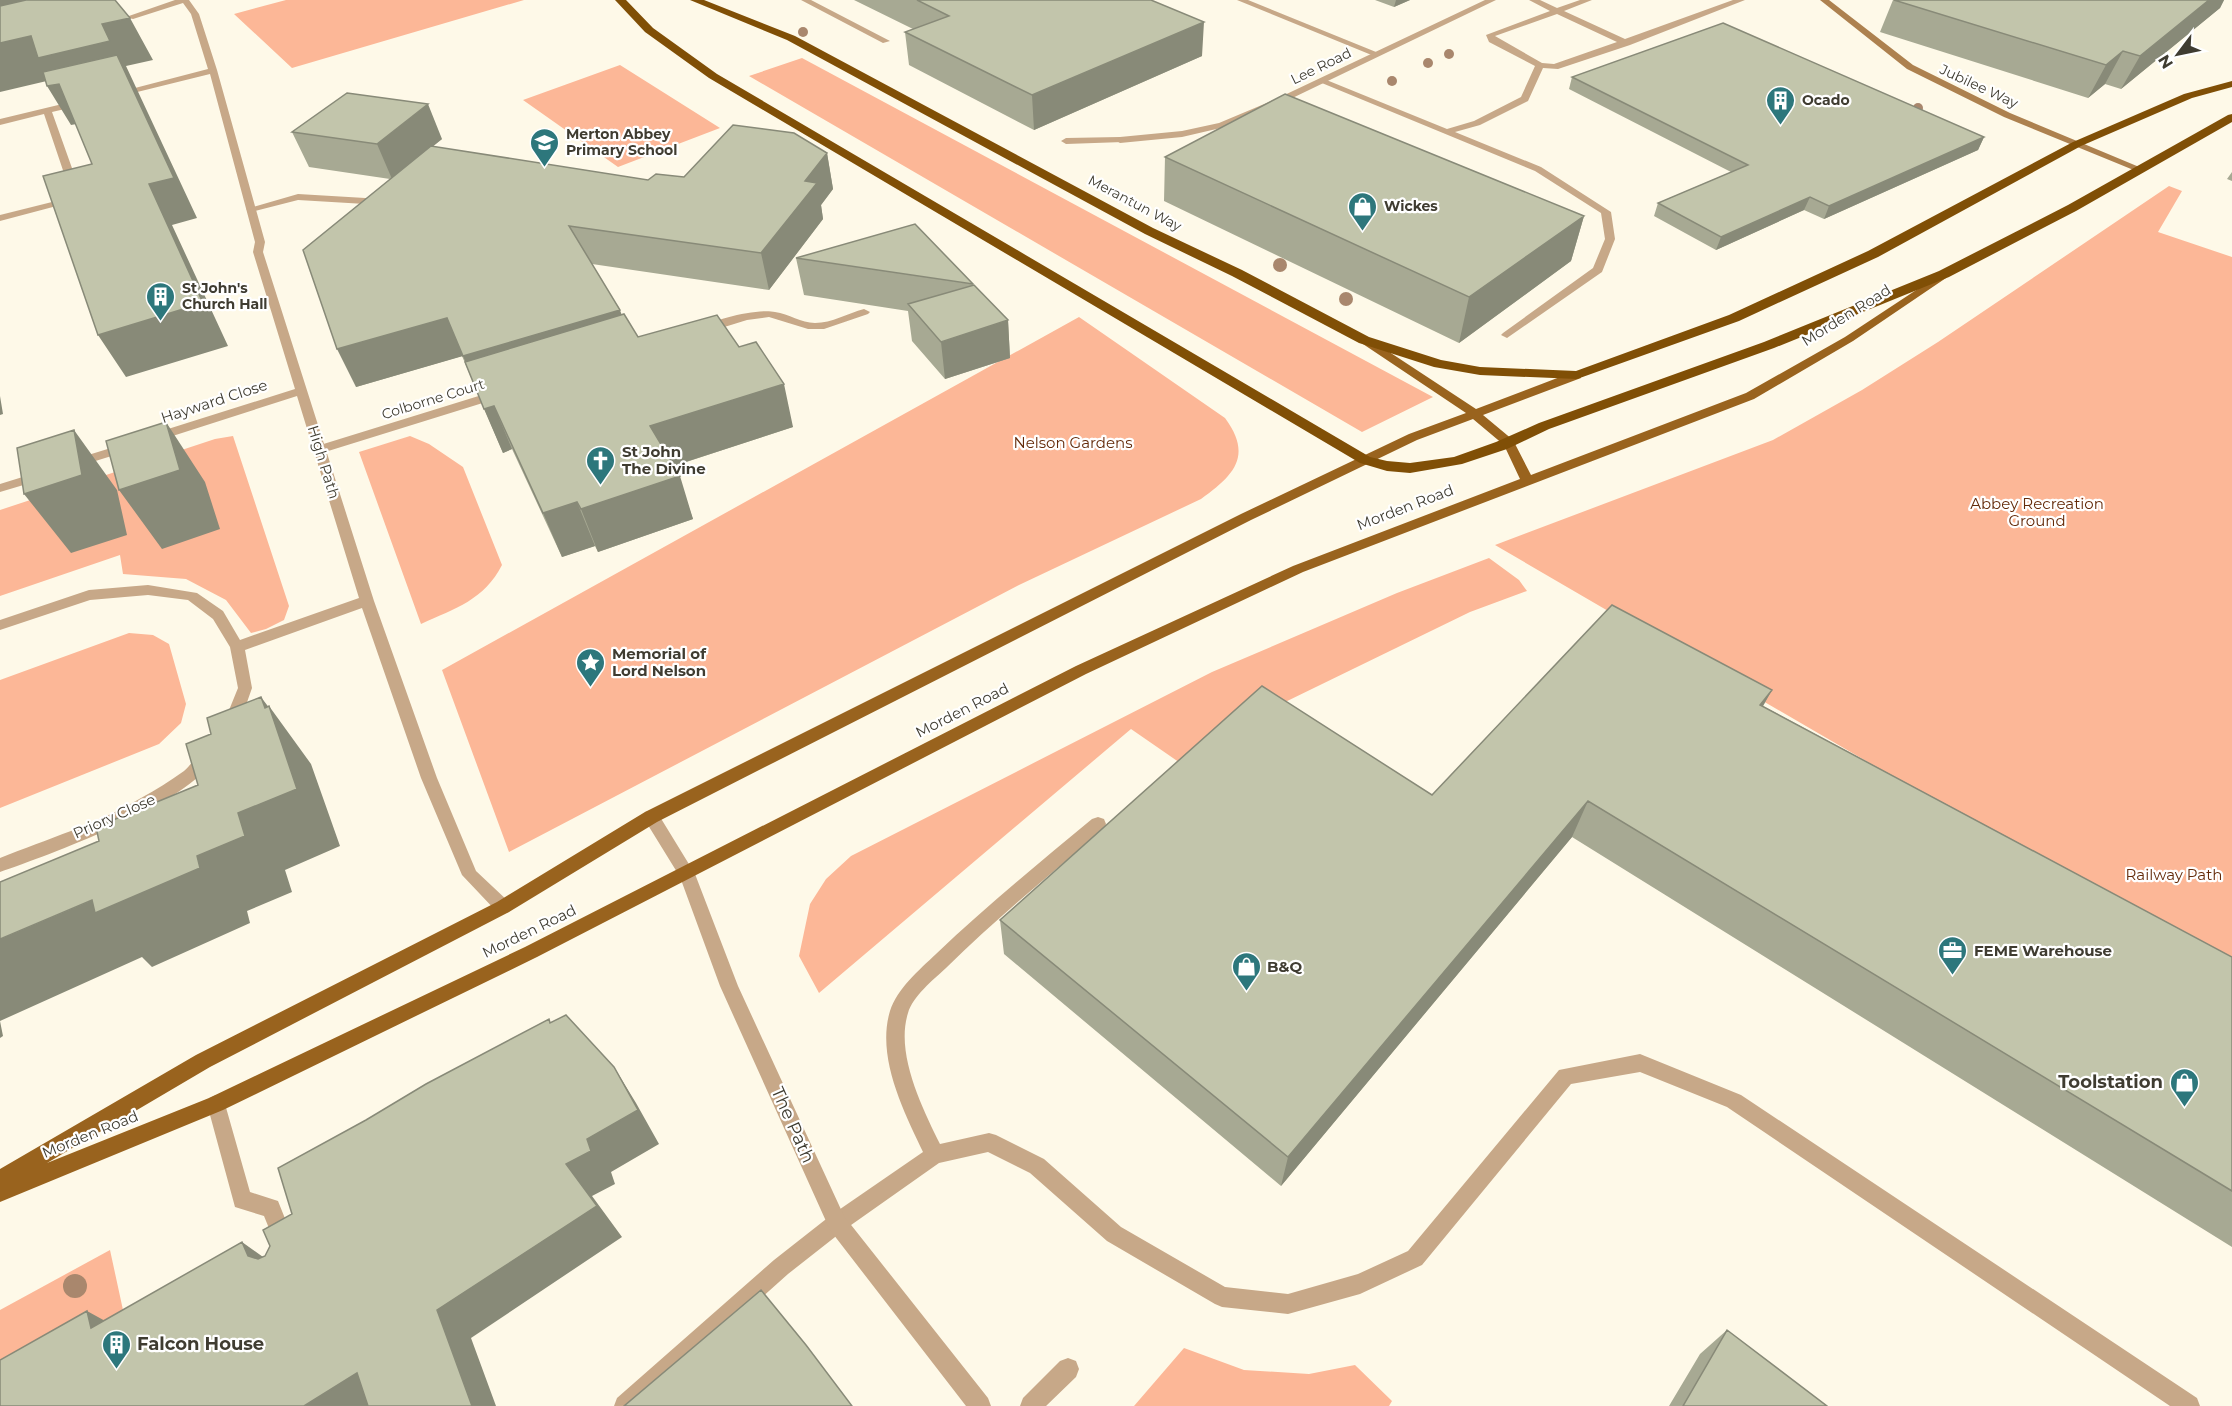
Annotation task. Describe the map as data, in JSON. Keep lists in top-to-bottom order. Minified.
{"streets":{"highway":["Merantun Way","Morden Road"],"street":["Lee Road","Jubilee Way","Colborne Court","Hayward Close","High Path","Priory Close","The Path"]},"crossings":[["Jubilee Way","Morden Road"],["Merantun Way","Morden Road"],["Morden Road","High Path"],["Morden Road","The Path"],["Colborne Court","High Path"],["Hayward Close","High Path"]],"parks":["Nelson Gardens","Abbey Recreation Ground","Railway Path"],"places":{"building":["Ocado","St John's Church Hall","Falcon House"],"school or university":["Merton Abbey Primary School"],"shop":["Wickes","B&Q","Toolstation"],"church":["St John The Divine"],"place":["Memorial of Lord Nelson"],"office":["FEME Warehouse"]},"north":"bottom left"}
